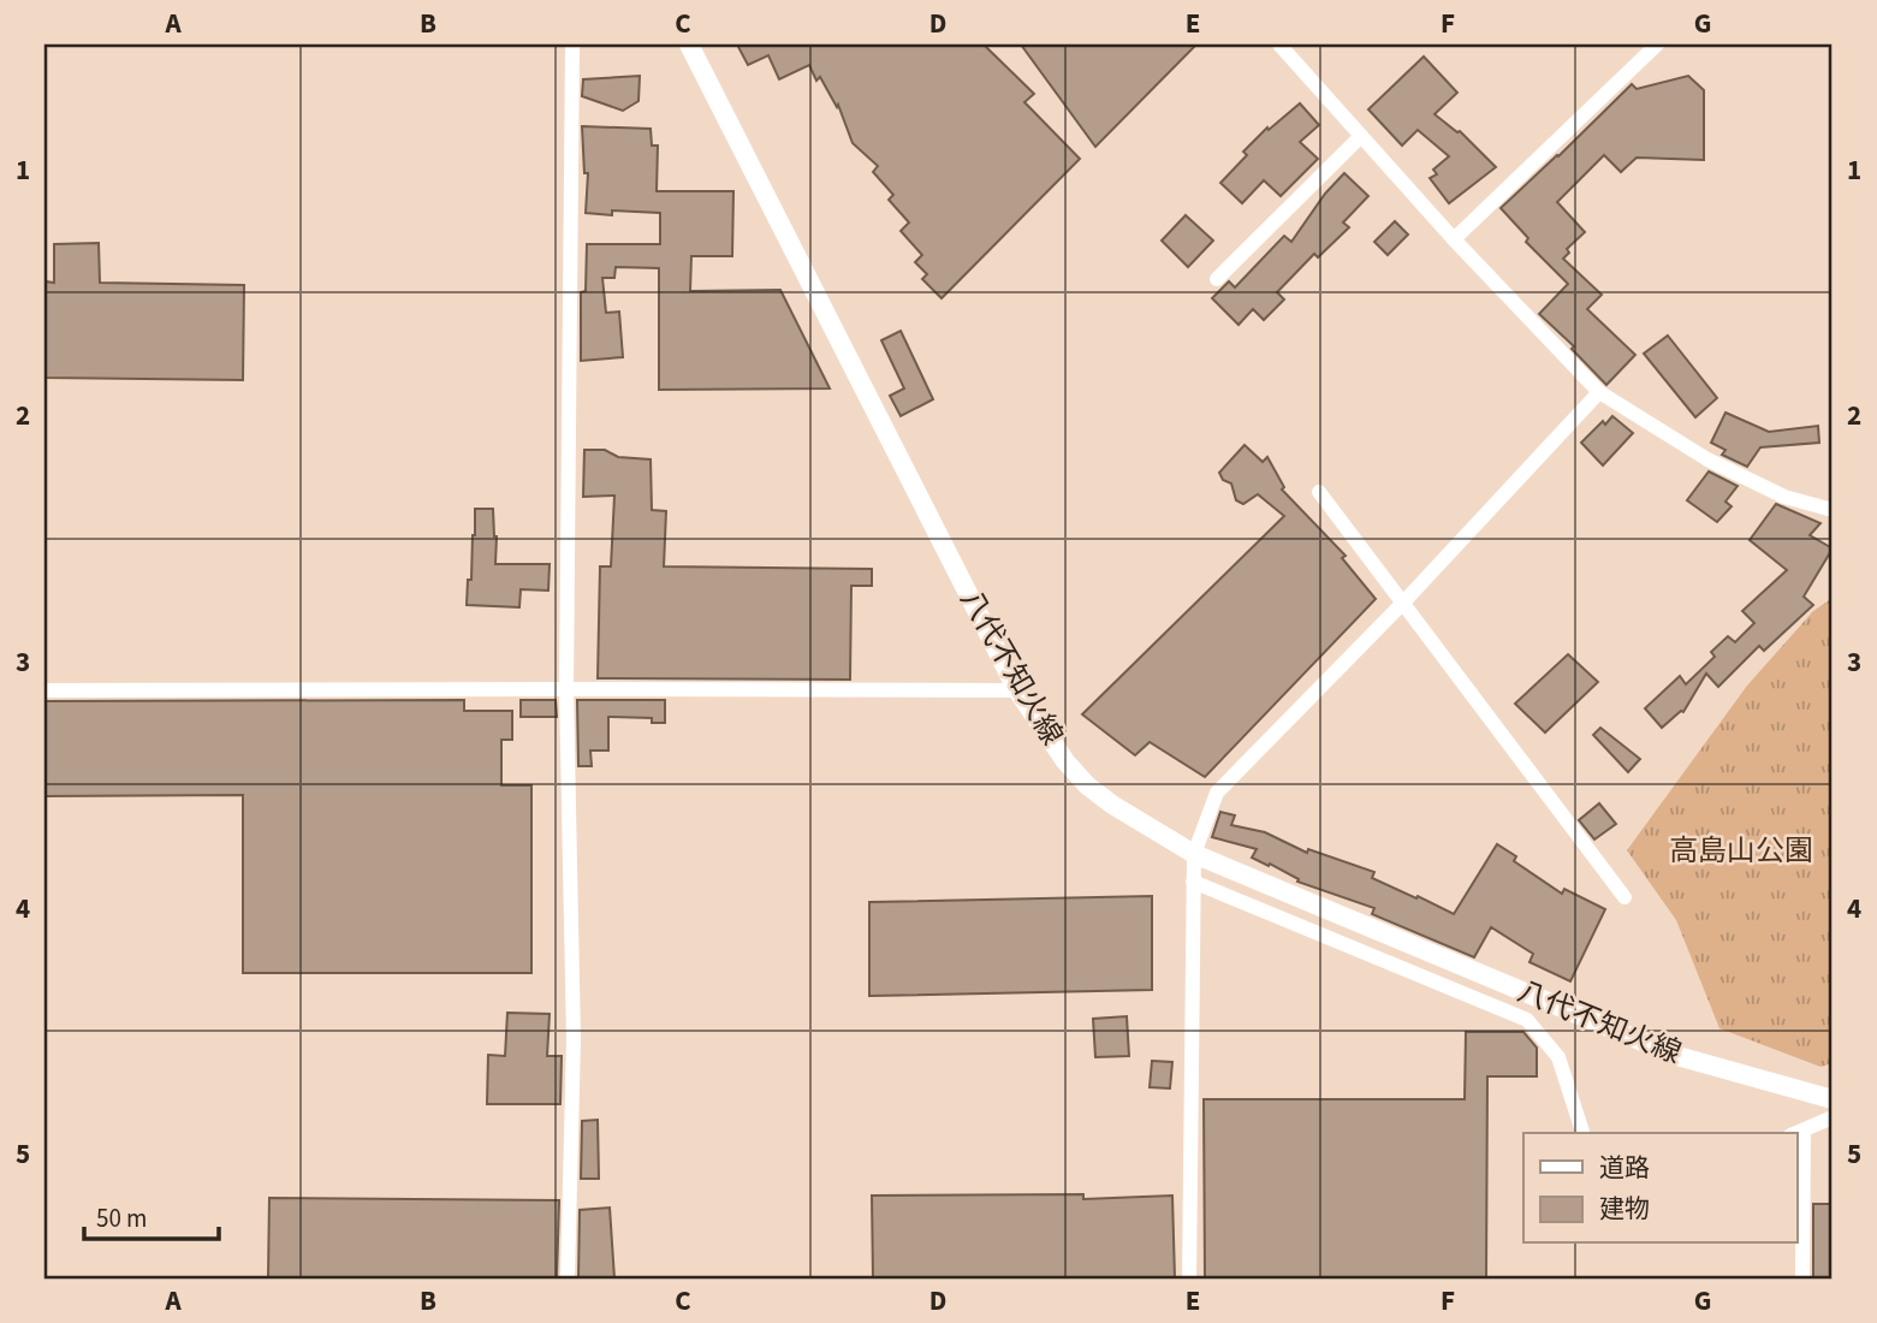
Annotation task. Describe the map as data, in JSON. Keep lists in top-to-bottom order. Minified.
{"streets":{"main road":["八代不知火線"]},"parks":["高島山公園"],"legend":["道路","建物"],"scale_bar":"50 m","grid":{"columns":["A","B","C","D","E","F","G"],"rows":["1","2","3","4","5"]}}
